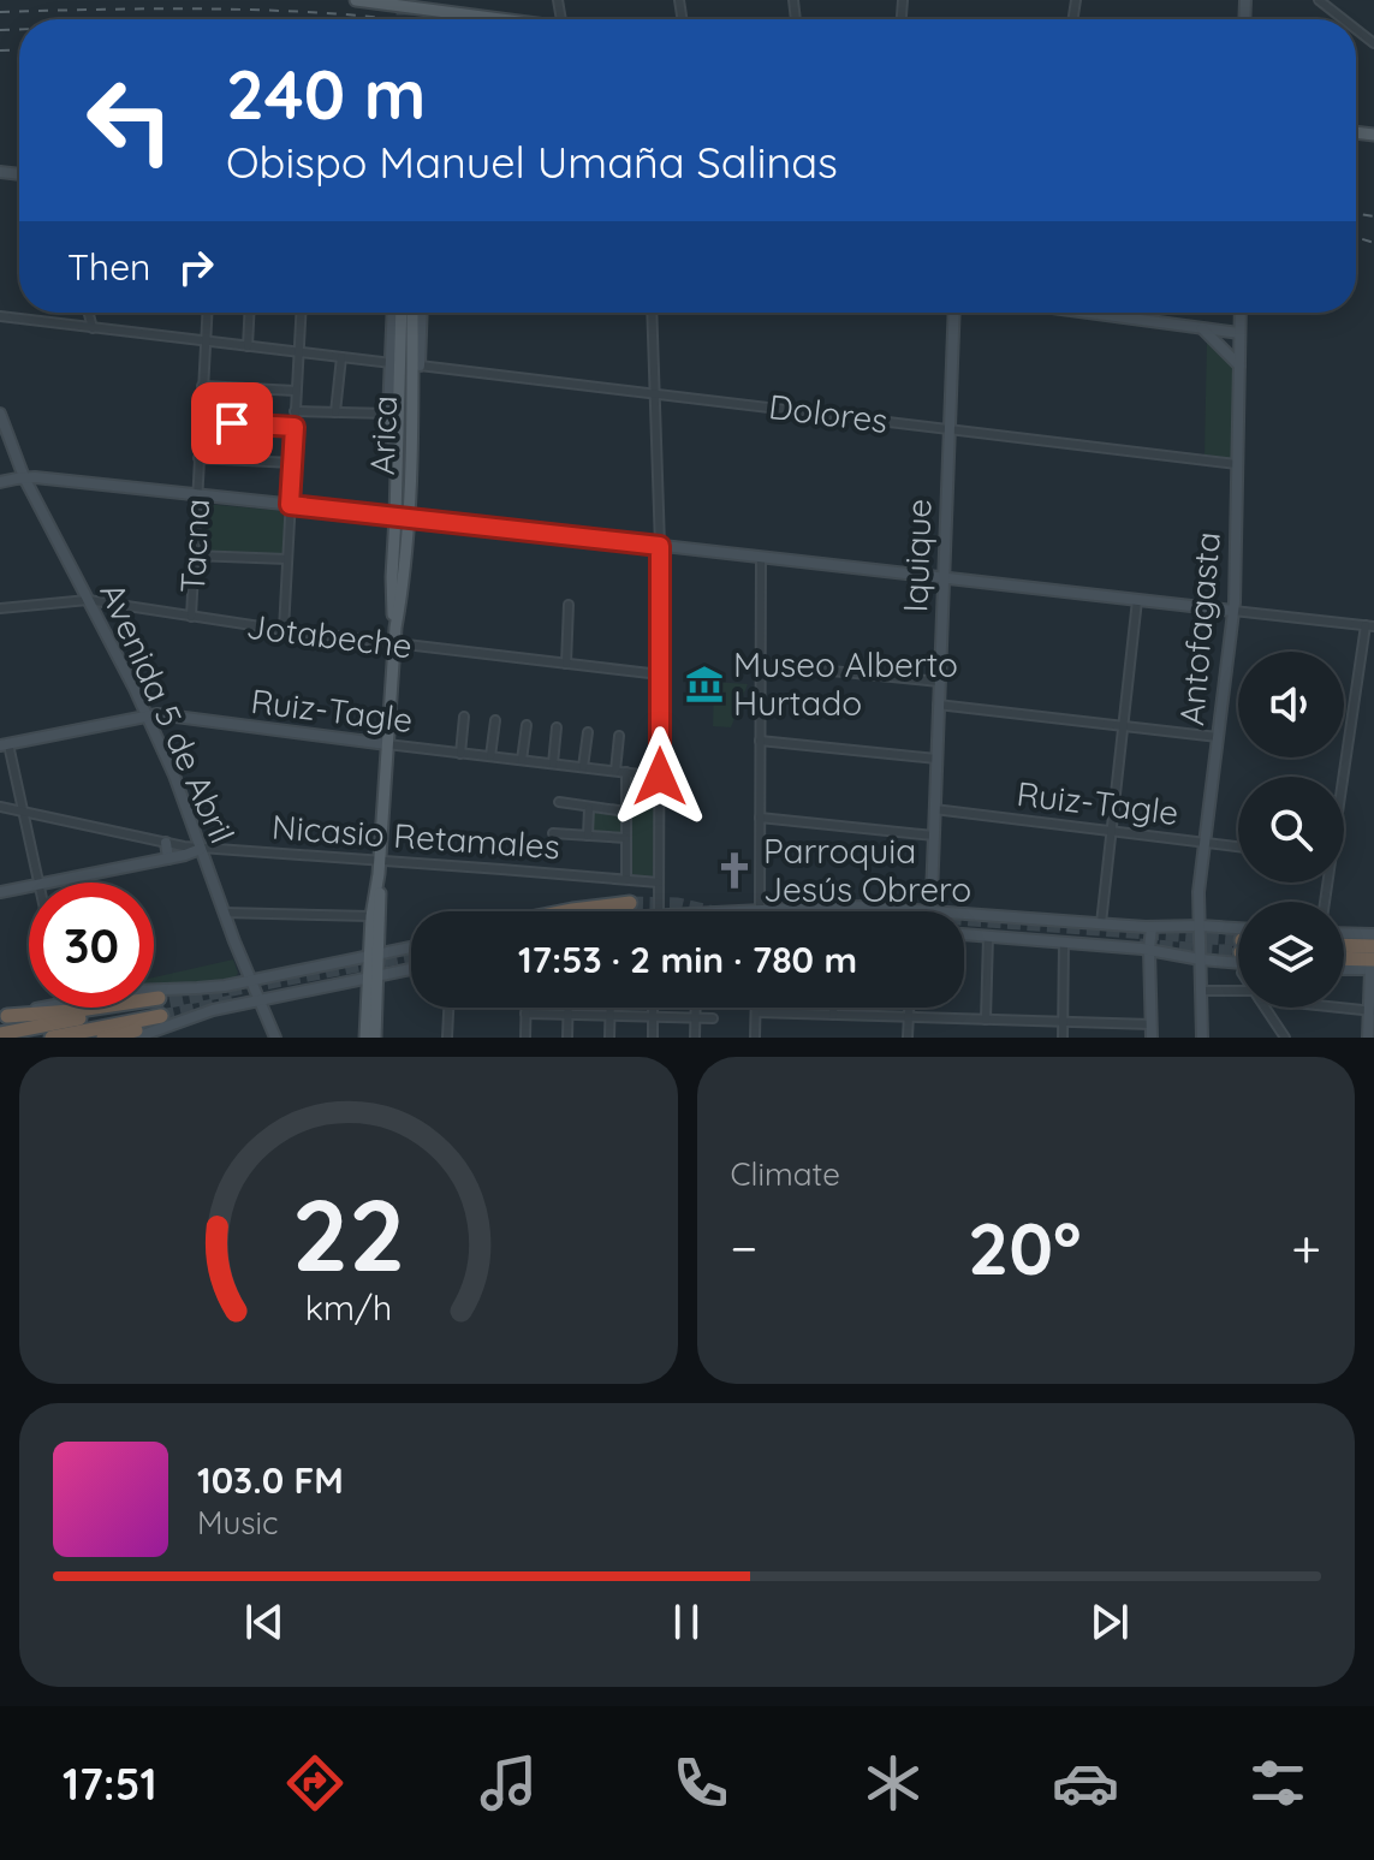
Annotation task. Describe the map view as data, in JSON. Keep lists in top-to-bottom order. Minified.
{"streets":{"main road":["Arica"],"street":["Dolores","Tacna","Iquique","Antofagasta","Jotabeche","Ruiz-Tagle","Avenida 5 de Abril","Nicasio Retamales"]},"crossings":[["Dolores","Arica"],["Dolores","Iquique"],["Dolores","Antofagasta"],["Arica","Jotabeche"],["Arica","Ruiz-Tagle"],["Arica","Nicasio Retamales"],["Tacna","Jotabeche"],["Iquique","Ruiz-Tagle"],["Antofagasta","Ruiz-Tagle"],["Jotabeche","Avenida 5 de Abril"],["Ruiz-Tagle","Avenida 5 de Abril"],["Avenida 5 de Abril","Nicasio Retamales"]],"places":{"museum":["Museo Alberto Hurtado"],"church":["Parroquia Jesús Obrero"]},"page":{"turn":["240 m","Obispo Manuel Umaña Salinas"],"then":"Then","limit":"30","trip":"17:53 · 2 min · 780 m","tile":"Climate","heat":["−","20°","+"],"song":["103.0 FM","Music"],"tabs":"17:51","gauge":["22","km/h"]}}
